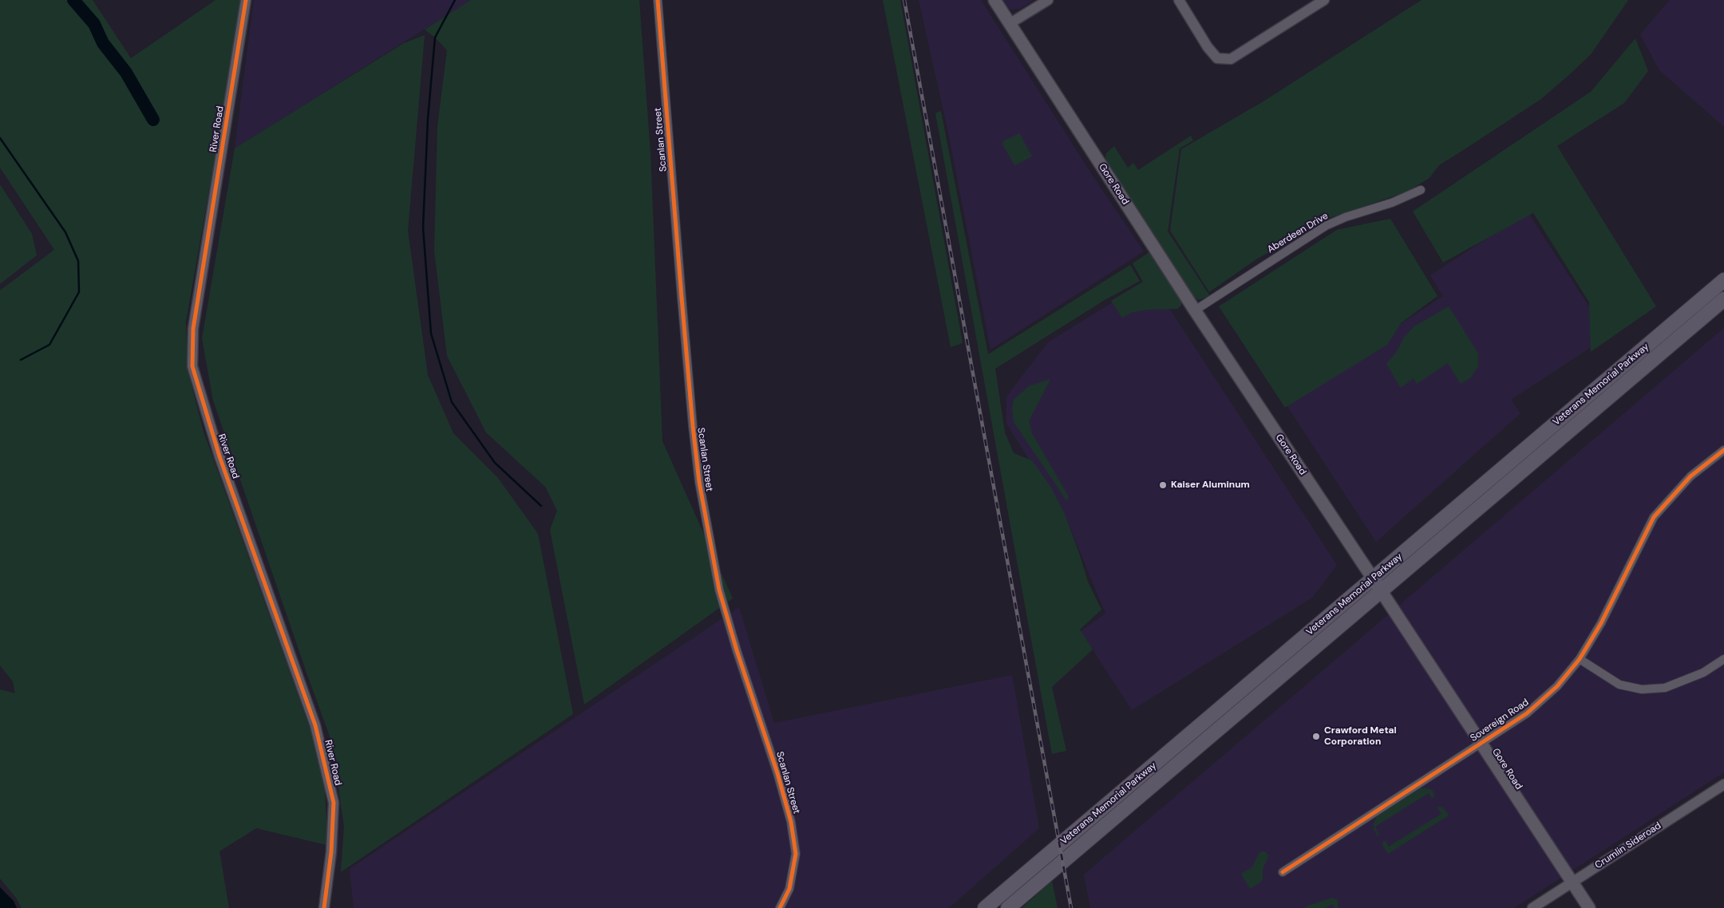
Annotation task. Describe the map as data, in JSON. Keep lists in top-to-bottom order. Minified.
{"streets":{"highway":["Veterans Memorial Parkway"],"main road":["Gore Road"],"street":["River Road","Scanlan Street","Aberdeen Drive","Sovereign Road","Crumlin Sideroad"]},"crossings":[["Gore Road","Aberdeen Drive"],["Gore Road","Veterans Memorial Parkway"],["Gore Road","Sovereign Road"],["Gore Road","Crumlin Sideroad"]],"places":["Kaiser Aluminum","Crawford Metal Corporation"]}
